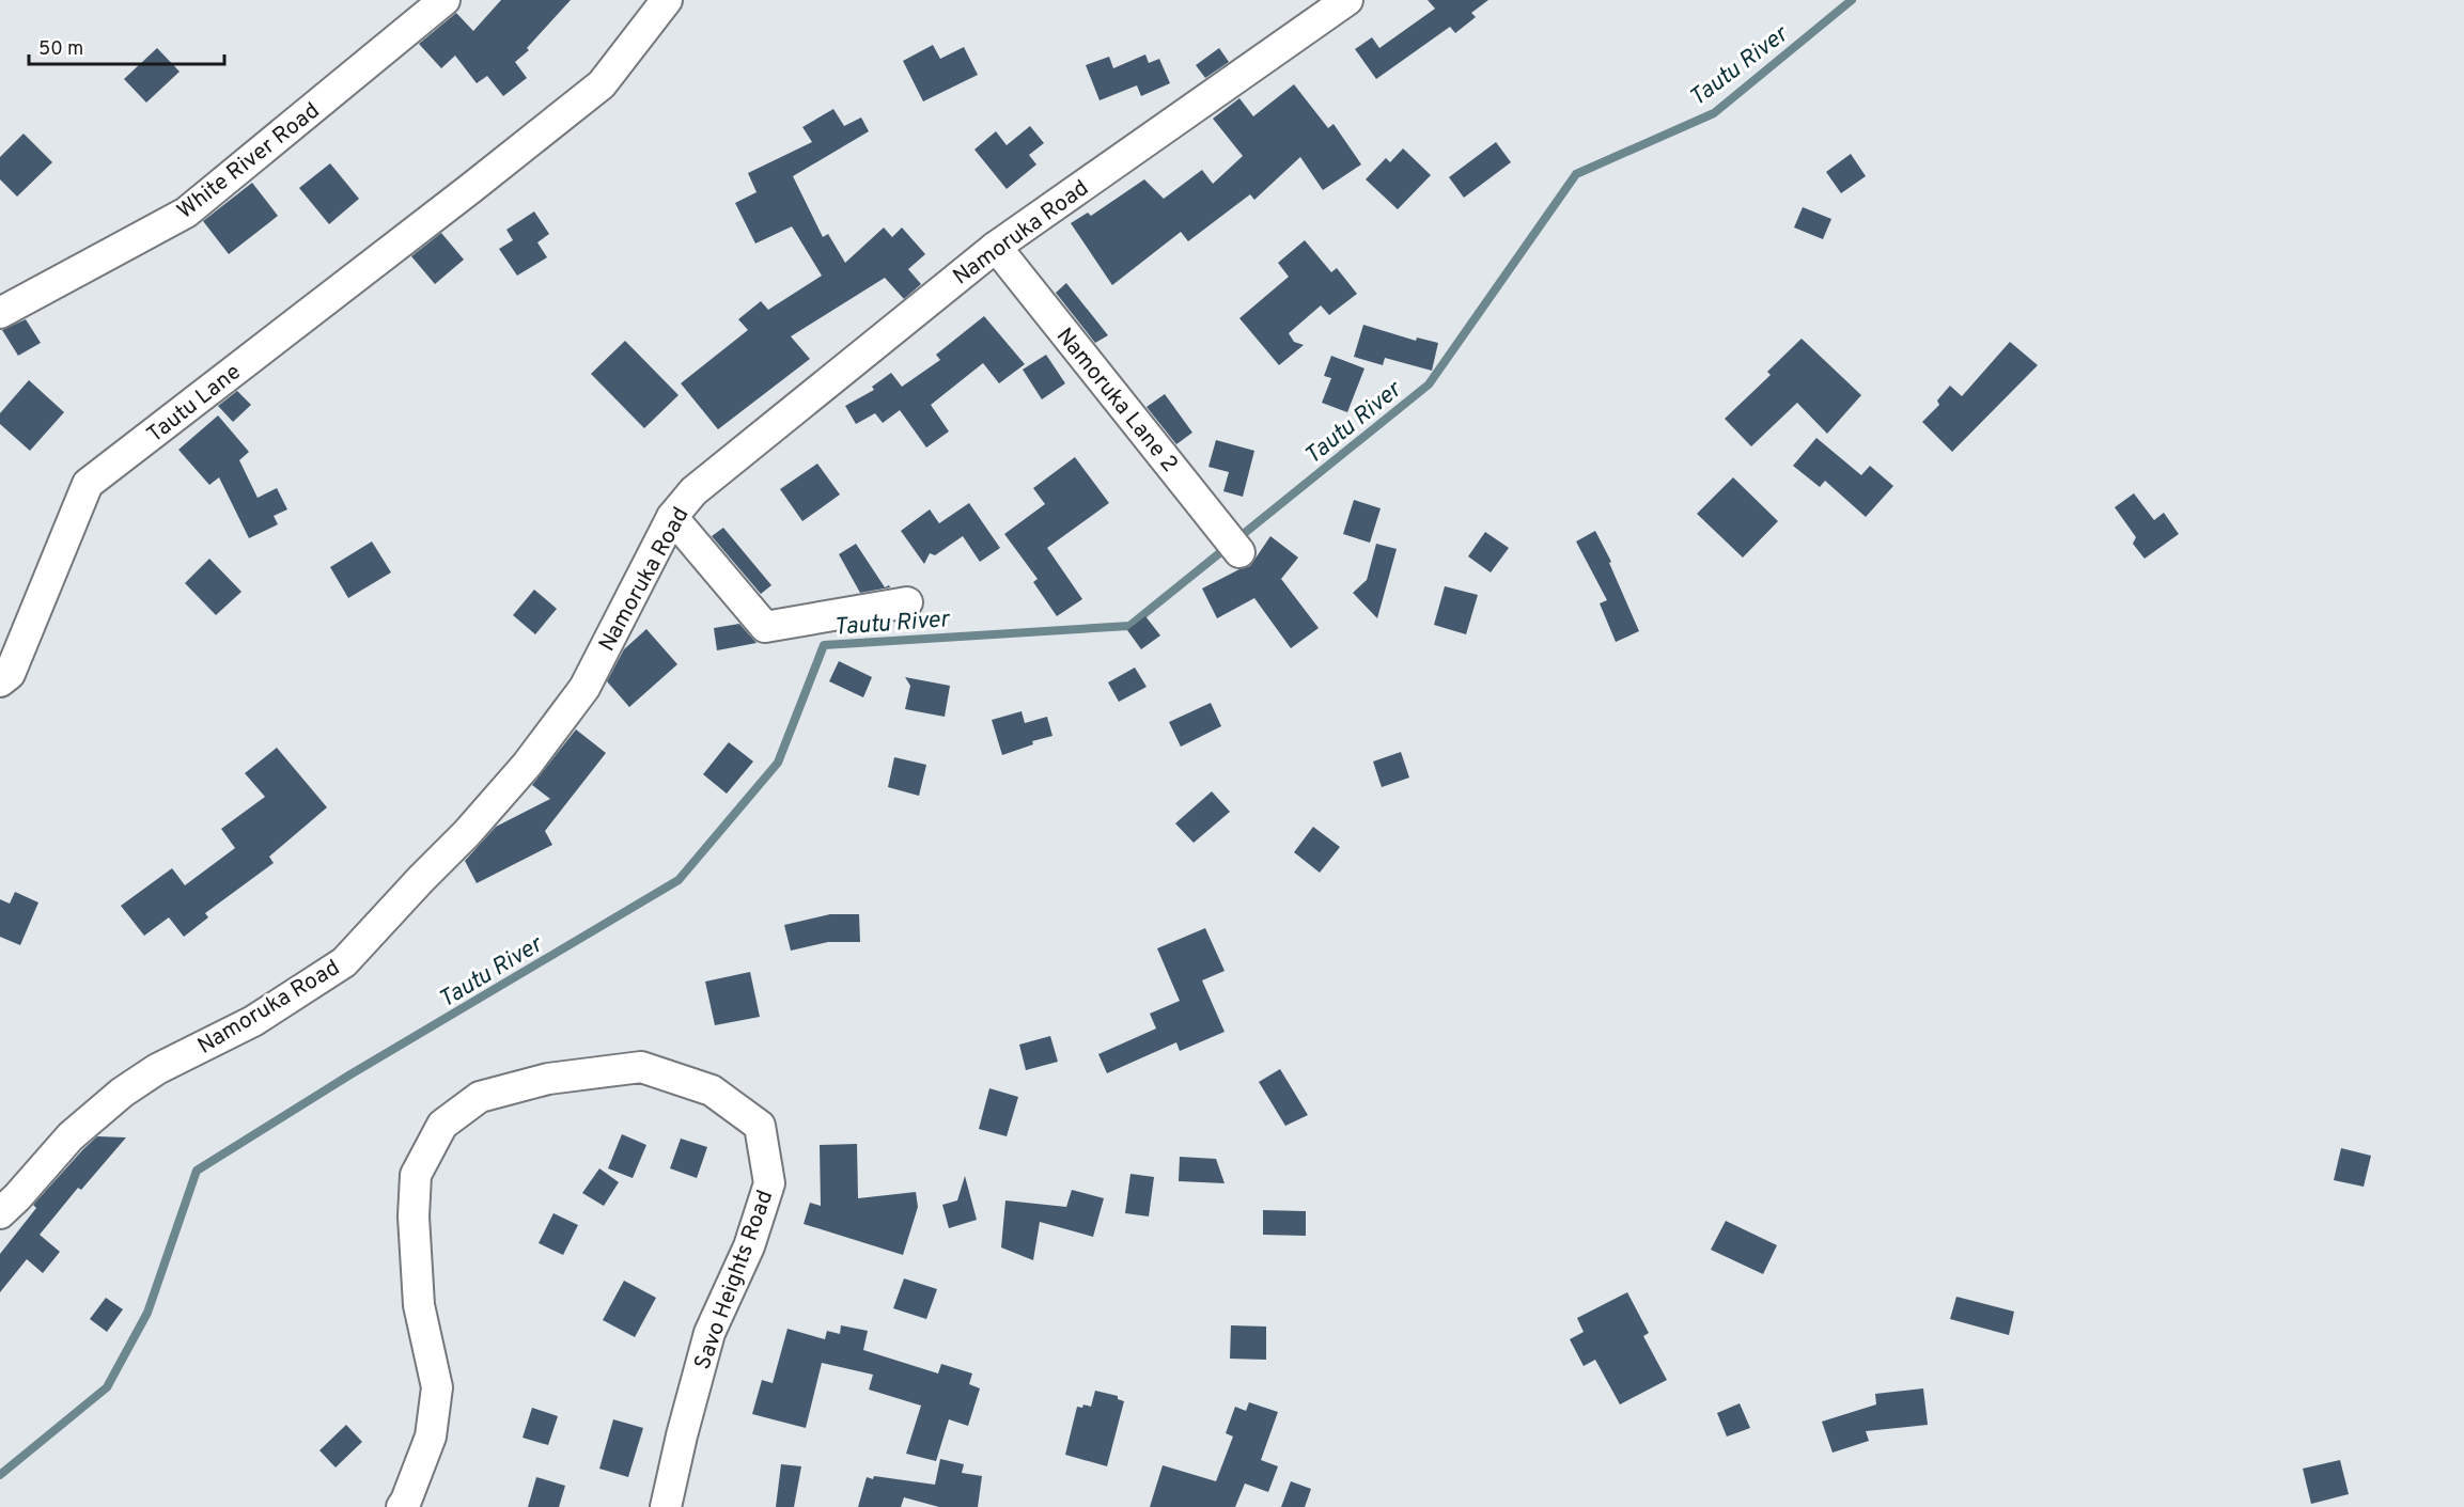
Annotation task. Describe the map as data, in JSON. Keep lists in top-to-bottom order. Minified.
{"streets":{"street":["White River Road","Namoruka Road","Namoruka Lane 2","Tautu Lane","Savo Heights Road"]},"crossings":[["Namoruka Road","Namoruka Lane 2"]],"water":["Tautu River"],"scale_bar":"50 m"}
